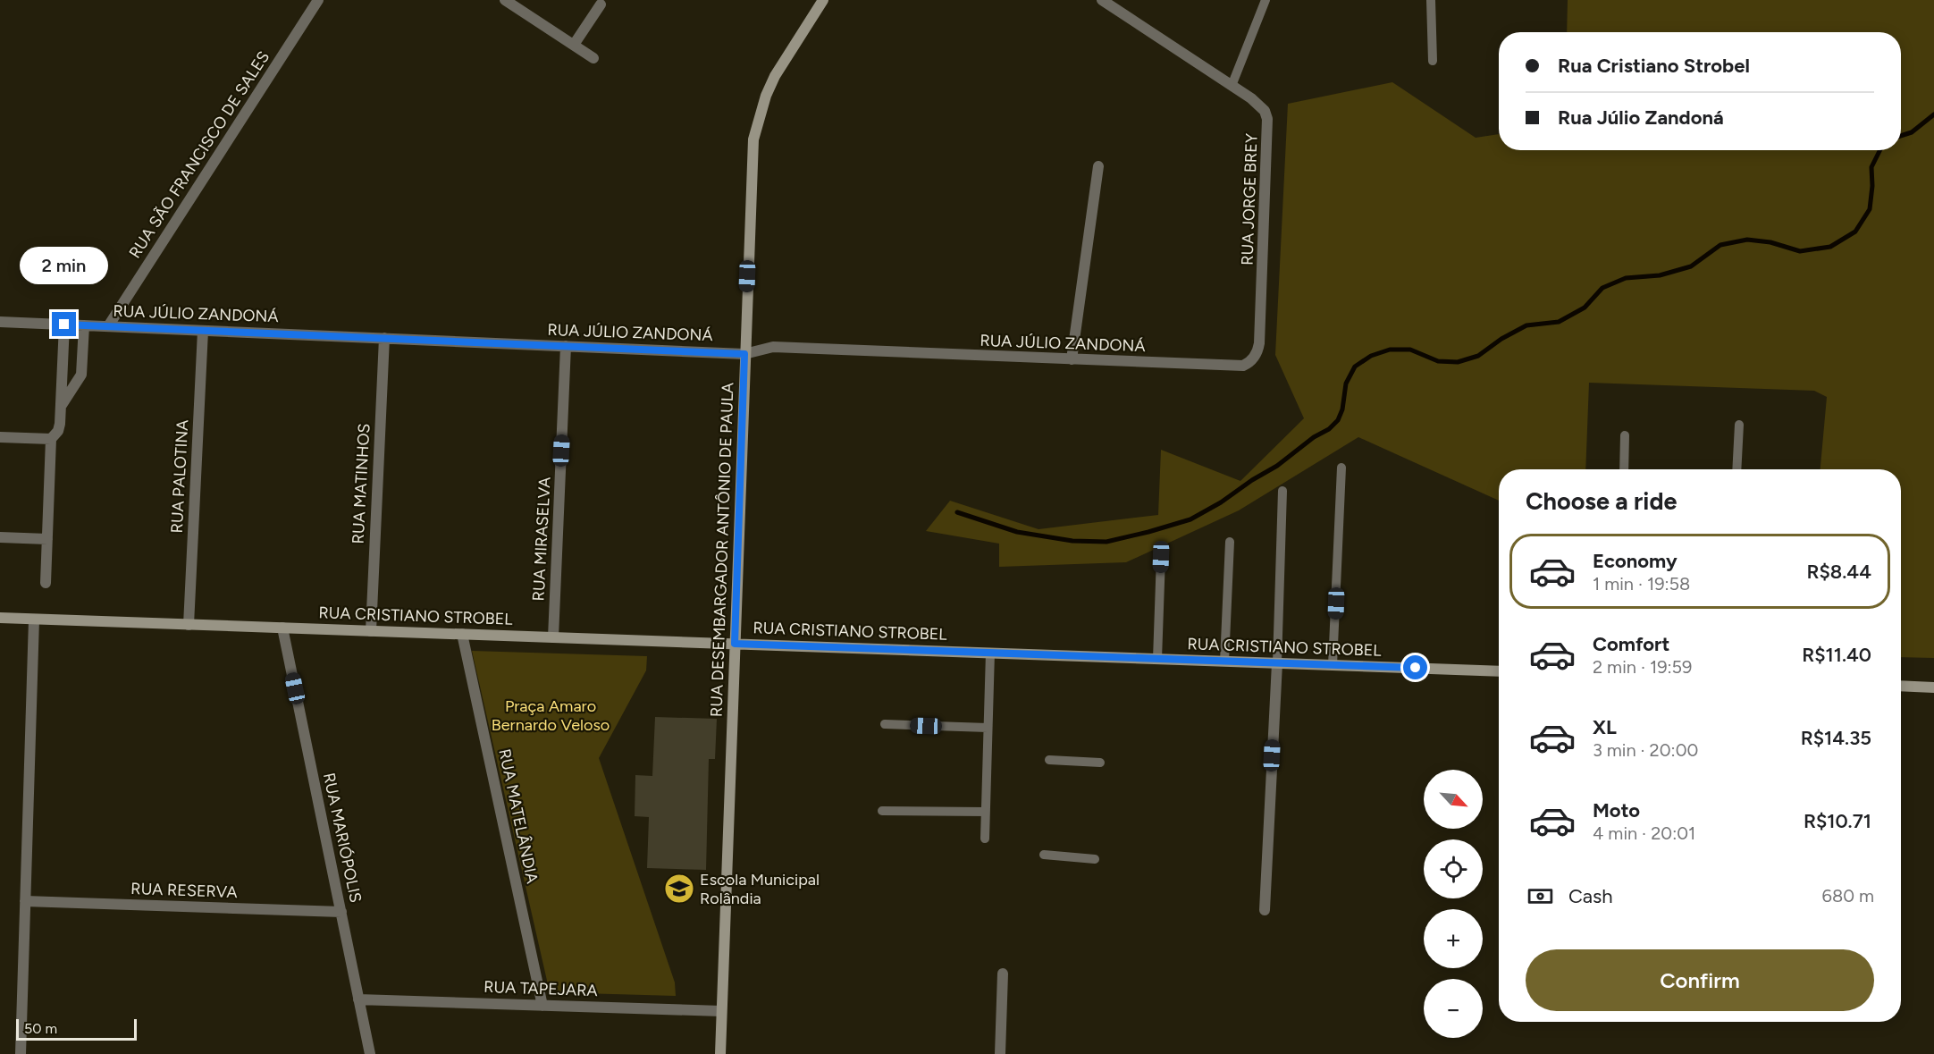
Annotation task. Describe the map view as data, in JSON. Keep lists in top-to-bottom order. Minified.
{"streets":{"main road":["RUA DESEMBARGADOR ANTÔNIO DE PAULA","RUA CRISTIANO STROBEL"],"street":["RUA SÃO FRANCISCO DE SALES","RUA JORGE BREY","RUA JÚLIO ZANDONÁ","RUA PALOTINA","RUA MATINHOS","RUA MIRASELVA","RUA MATELÂNDIA","RUA MARIÓPOLIS","RUA RESERVA","RUA TAPEJARA"]},"crossings":[["RUA SÃO FRANCISCO DE SALES","RUA JÚLIO ZANDONÁ"],["RUA JORGE BREY","RUA JÚLIO ZANDONÁ"],["RUA JÚLIO ZANDONÁ","RUA PALOTINA"],["RUA JÚLIO ZANDONÁ","RUA MATINHOS"],["RUA JÚLIO ZANDONÁ","RUA MIRASELVA"],["RUA JÚLIO ZANDONÁ","RUA DESEMBARGADOR ANTÔNIO DE PAULA"],["RUA PALOTINA","RUA CRISTIANO STROBEL"],["RUA MATINHOS","RUA CRISTIANO STROBEL"],["RUA MIRASELVA","RUA CRISTIANO STROBEL"],["RUA DESEMBARGADOR ANTÔNIO DE PAULA","RUA CRISTIANO STROBEL"],["RUA DESEMBARGADOR ANTÔNIO DE PAULA","RUA TAPEJARA"],["RUA CRISTIANO STROBEL","RUA MATELÂNDIA"],["RUA CRISTIANO STROBEL","RUA MARIÓPOLIS"],["RUA MATELÂNDIA","RUA TAPEJARA"],["RUA MARIÓPOLIS","RUA RESERVA"],["RUA MARIÓPOLIS","RUA TAPEJARA"]],"parks":["Praça Amaro Bernardo Veloso"],"places":{"school or university":["Escola Municipal Rolândia"]},"scale_bar":"50 m","north":"bottom right","page":{"banner":["Rua Cristiano Strobel","Rua Júlio Zandoná"],"bubble":"2 min","heading":"Choose a ride","list":[{"name":"Economy","note":"1 min · 19:58","value":"R$8.44"},{"name":"Comfort","note":"2 min · 19:59","value":"R$11.40"},{"name":"XL","note":"3 min · 20:00","value":"R$14.35"},{"name":"Moto","note":"4 min · 20:01","value":"R$10.71"}],"map_buttons":["+","−"],"pay":["Cash","680 m"],"buttons":"Confirm","scale":"50 m"}}
